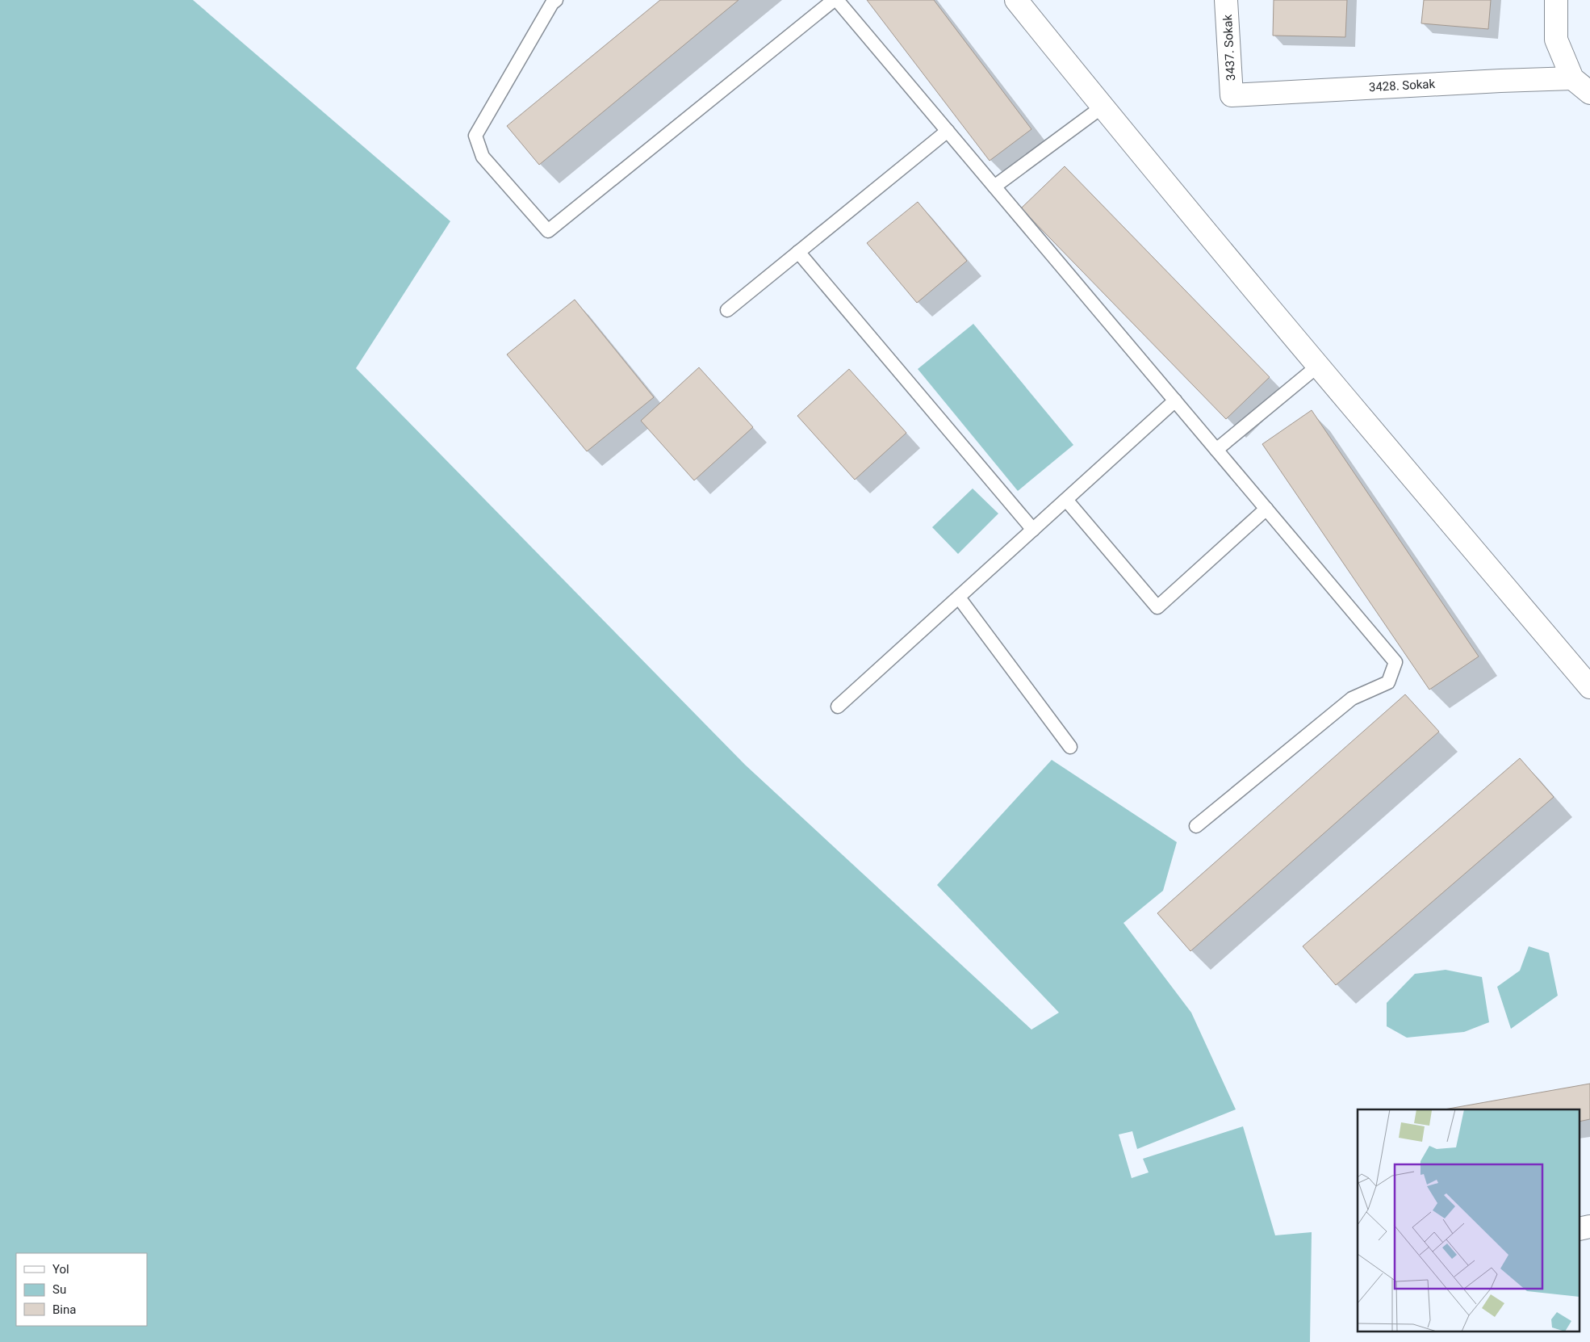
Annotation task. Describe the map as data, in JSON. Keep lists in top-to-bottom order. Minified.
{"streets":{"street":["3437. Sokak","3428. Sokak"]},"crossings":[["3437. Sokak","3428. Sokak"]],"legend":["Yol","Su","Bina"]}
